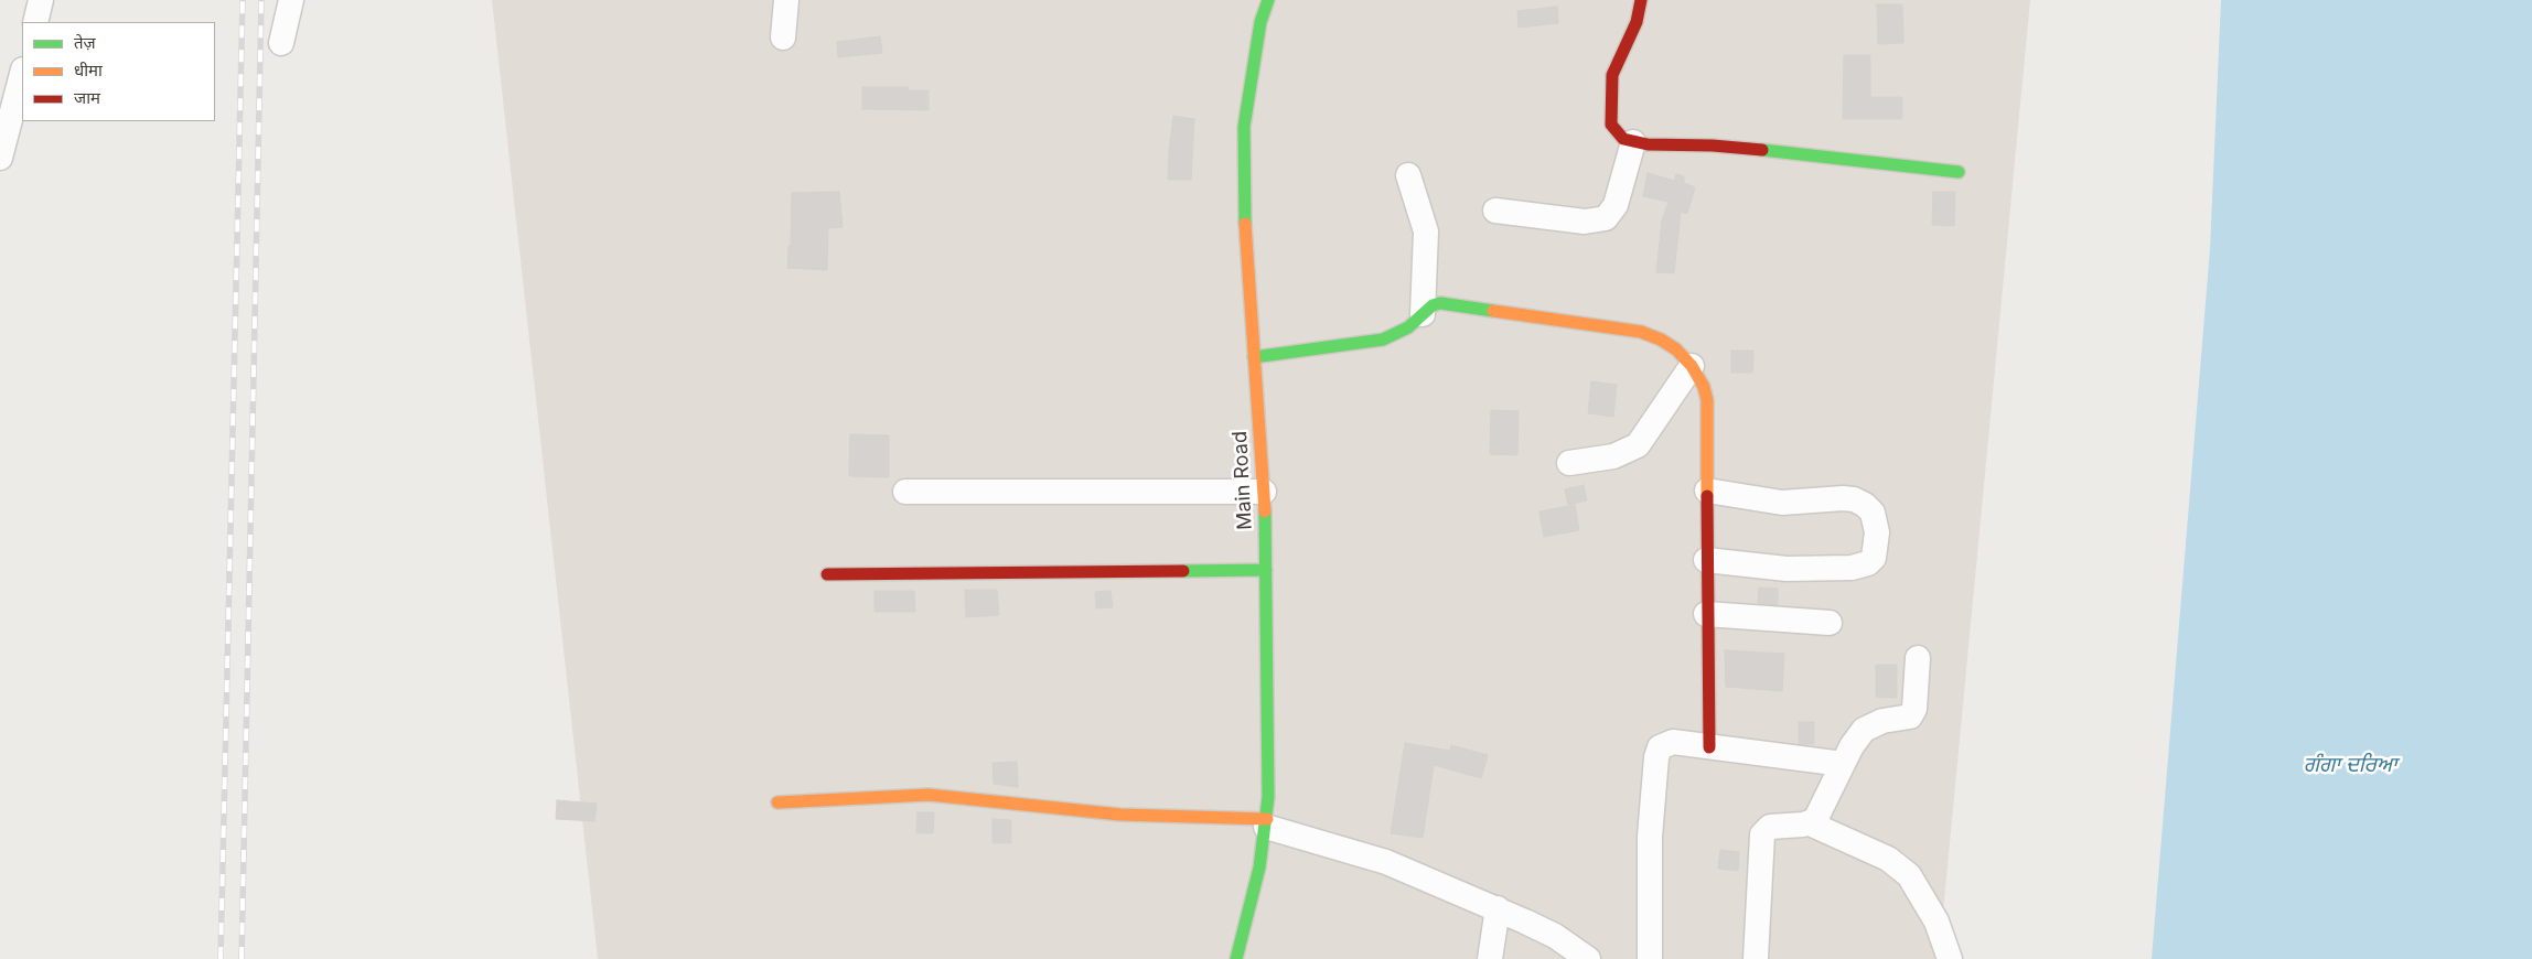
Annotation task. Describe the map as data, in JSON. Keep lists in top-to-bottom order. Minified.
{"streets":{"street":["Main Road"]},"water":["ਗੰਗਾ ਦਰਿਆ"],"legend":["तेज़","धीमा","जाम"]}
